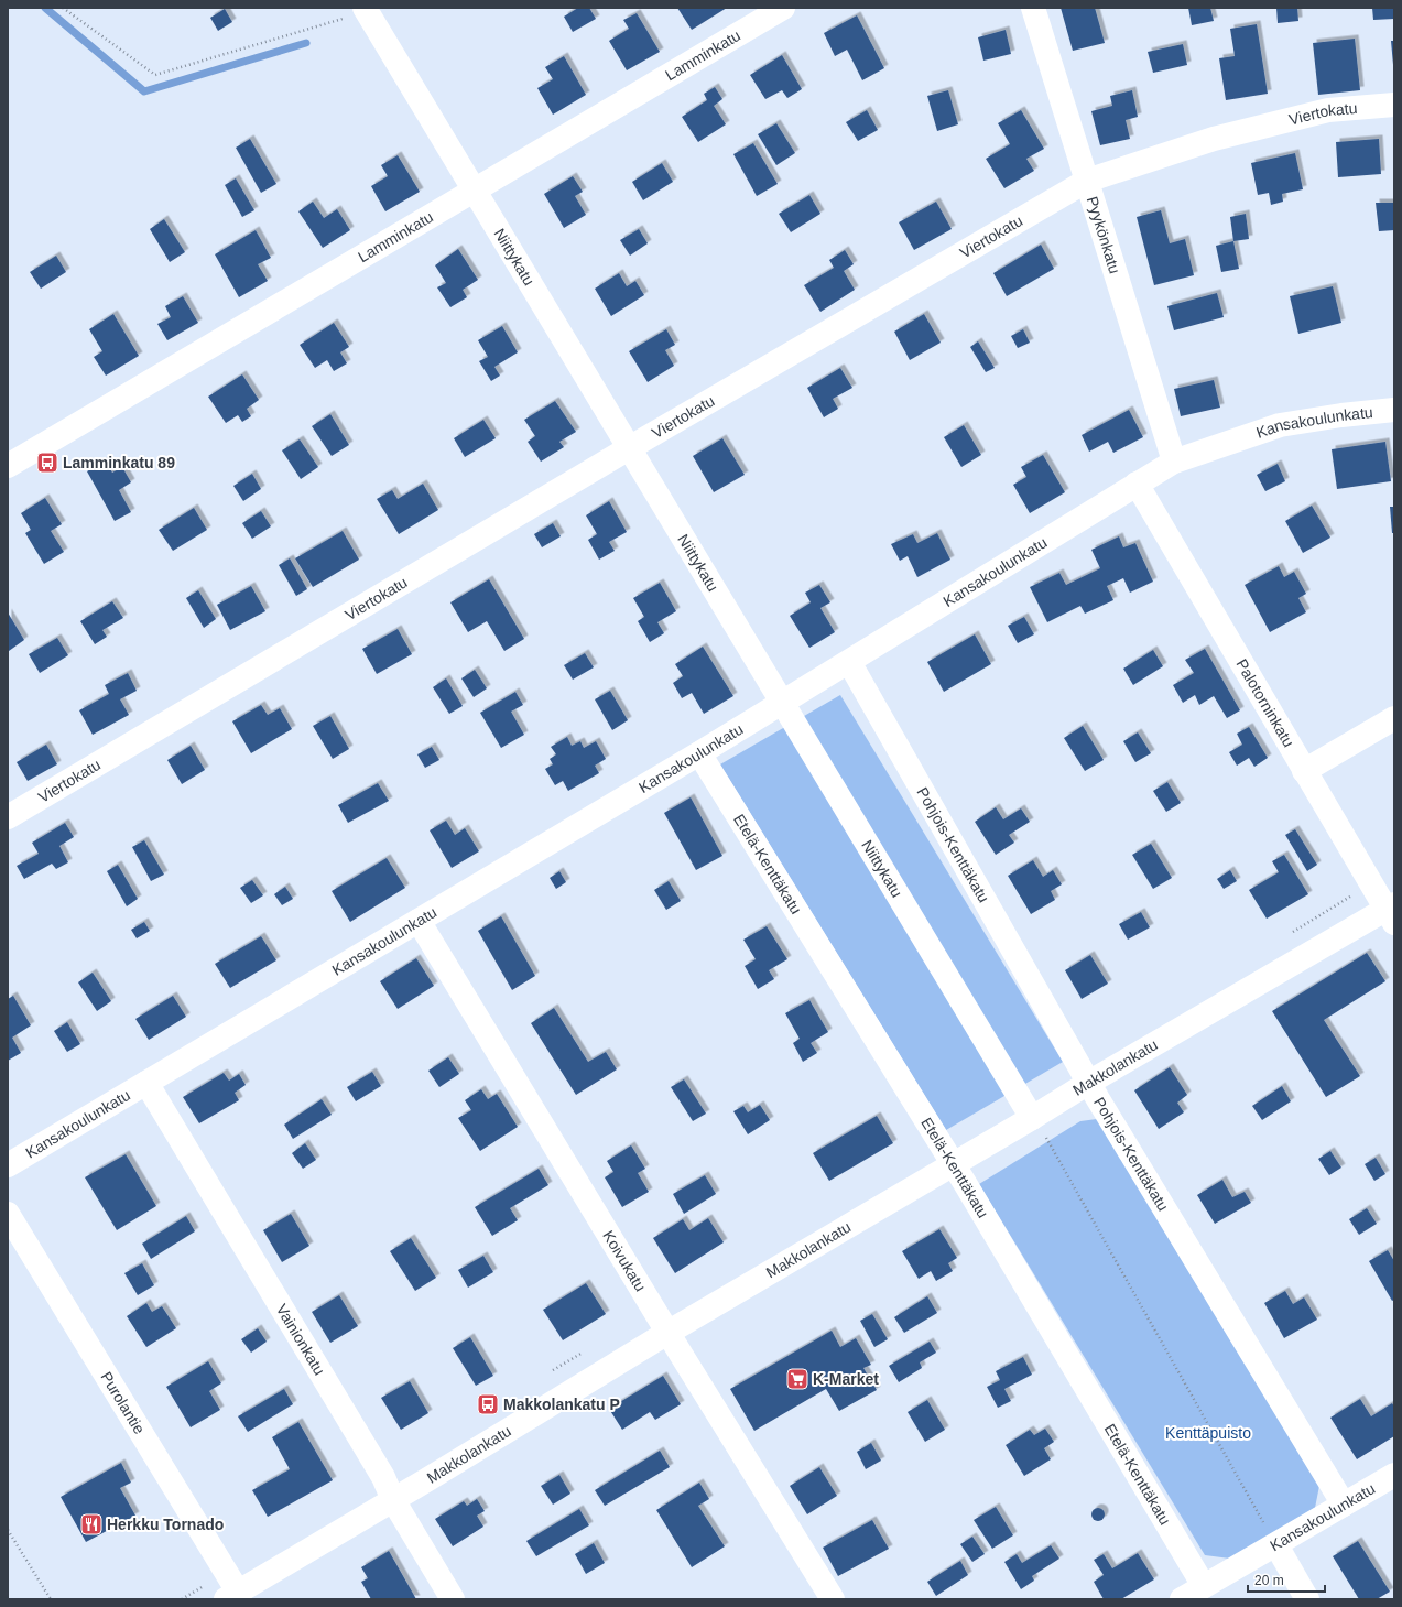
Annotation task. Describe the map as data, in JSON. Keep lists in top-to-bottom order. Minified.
{"streets":{"street":["Lamminkatu","Viertokatu","Pyykönkatu","Niittykatu","Kansakoulunkatu","Palotorninkatu","Pohjois-Kenttäkatu","Etelä-Kenttäkatu","Makkolankatu","Koivukatu","Vainionkatu","Purolantie"]},"crossings":[["Lamminkatu","Niittykatu"],["Viertokatu","Pyykönkatu"],["Viertokatu","Niittykatu"],["Pyykönkatu","Kansakoulunkatu"],["Niittykatu","Kansakoulunkatu"],["Niittykatu","Makkolankatu"],["Kansakoulunkatu","Palotorninkatu"],["Kansakoulunkatu","Pohjois-Kenttäkatu"],["Kansakoulunkatu","Etelä-Kenttäkatu"],["Kansakoulunkatu","Koivukatu"],["Kansakoulunkatu","Vainionkatu"],["Palotorninkatu","Makkolankatu"],["Pohjois-Kenttäkatu","Makkolankatu"],["Etelä-Kenttäkatu","Makkolankatu"],["Makkolankatu","Koivukatu"],["Makkolankatu","Vainionkatu"],["Makkolankatu","Purolantie"]],"parks":["Kenttäpuisto"],"places":{"bus stop":["Lamminkatu 89","Makkolankatu P"],"supermarket":["K-Market"],"restaurant":["Herkku Tornado"]},"scale_bar":"20 m"}
